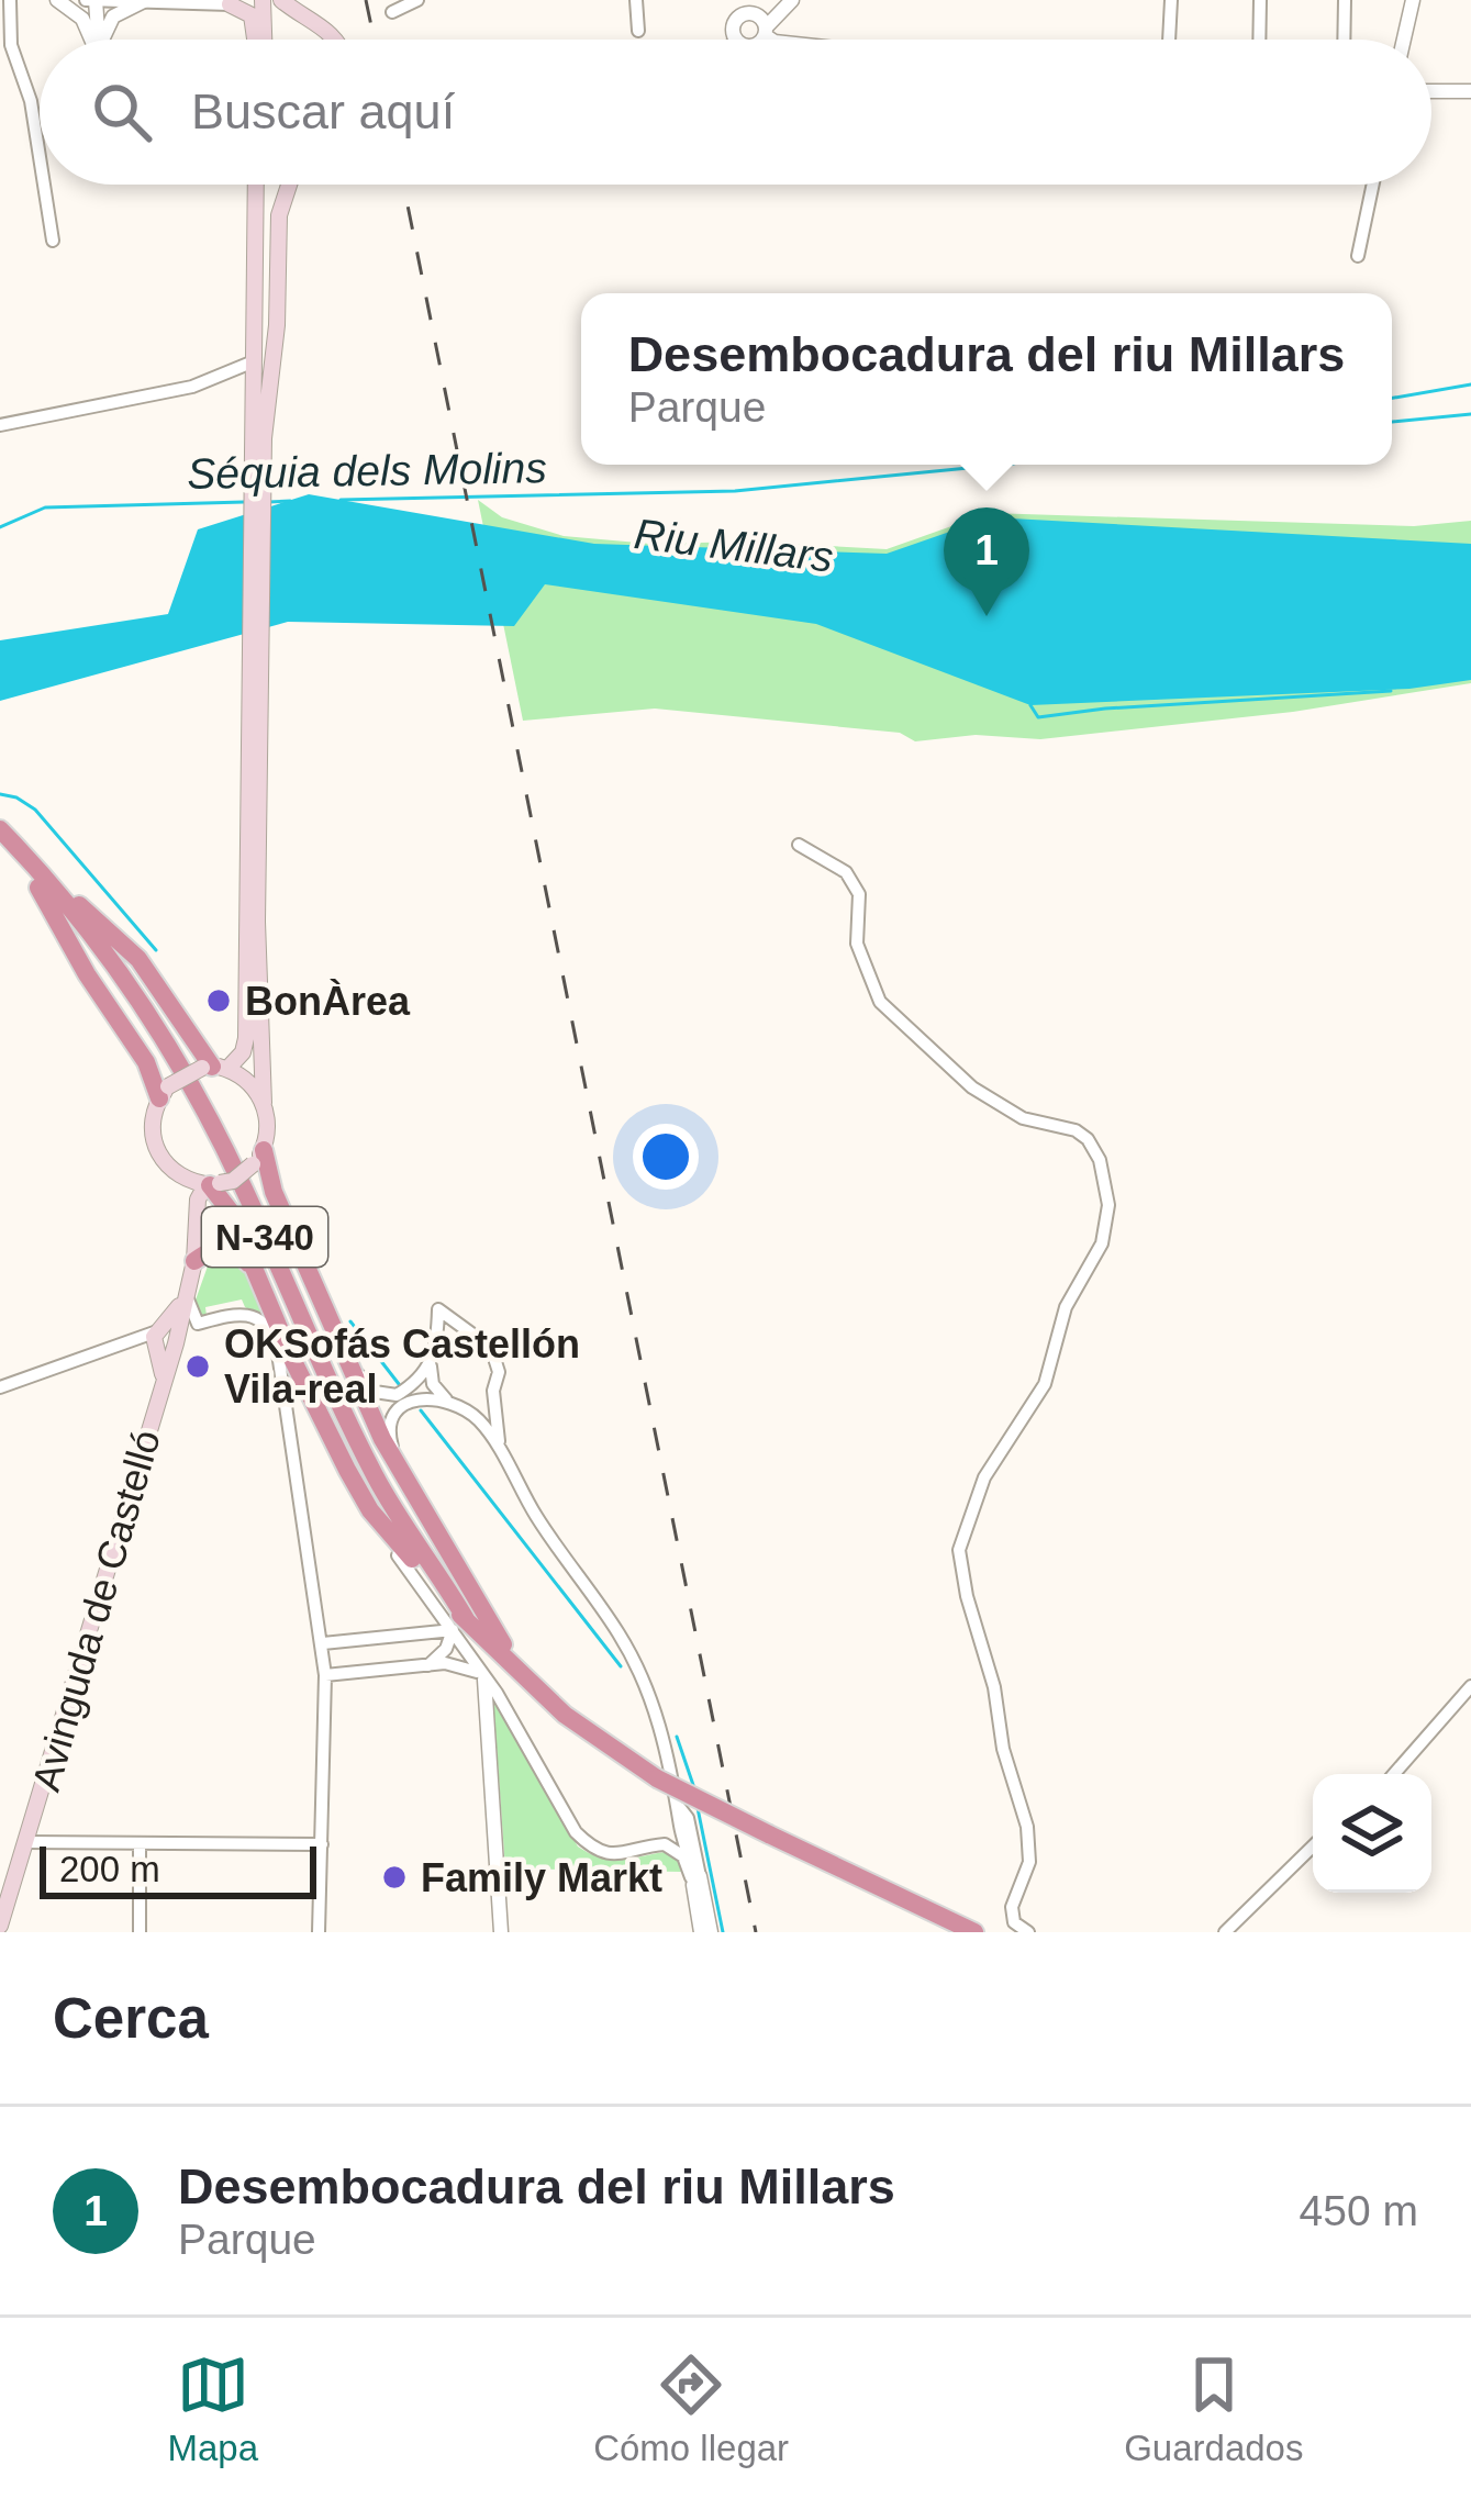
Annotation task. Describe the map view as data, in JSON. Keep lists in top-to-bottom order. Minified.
{"streets":{"highway":["N-340"],"main road":["Avinguda de Castelló"]},"water":["Séquia dels Molins","Riu Millars"],"places":["BonÀrea","OKSofás Castellón Vila-real","Family Markt"],"scale_bar":"200 m","page":{"search":"Buscar aquí","popup":["Desembocadura del riu Millars","Parque"],"pins":"1","scale":"200 m","heading":"Cerca","list":[{"mark":"1","name":"Desembocadura del riu Millars","note":"Parque","value":"450 m"}],"nav":["Mapa","Cómo llegar","Guardados"]}}
